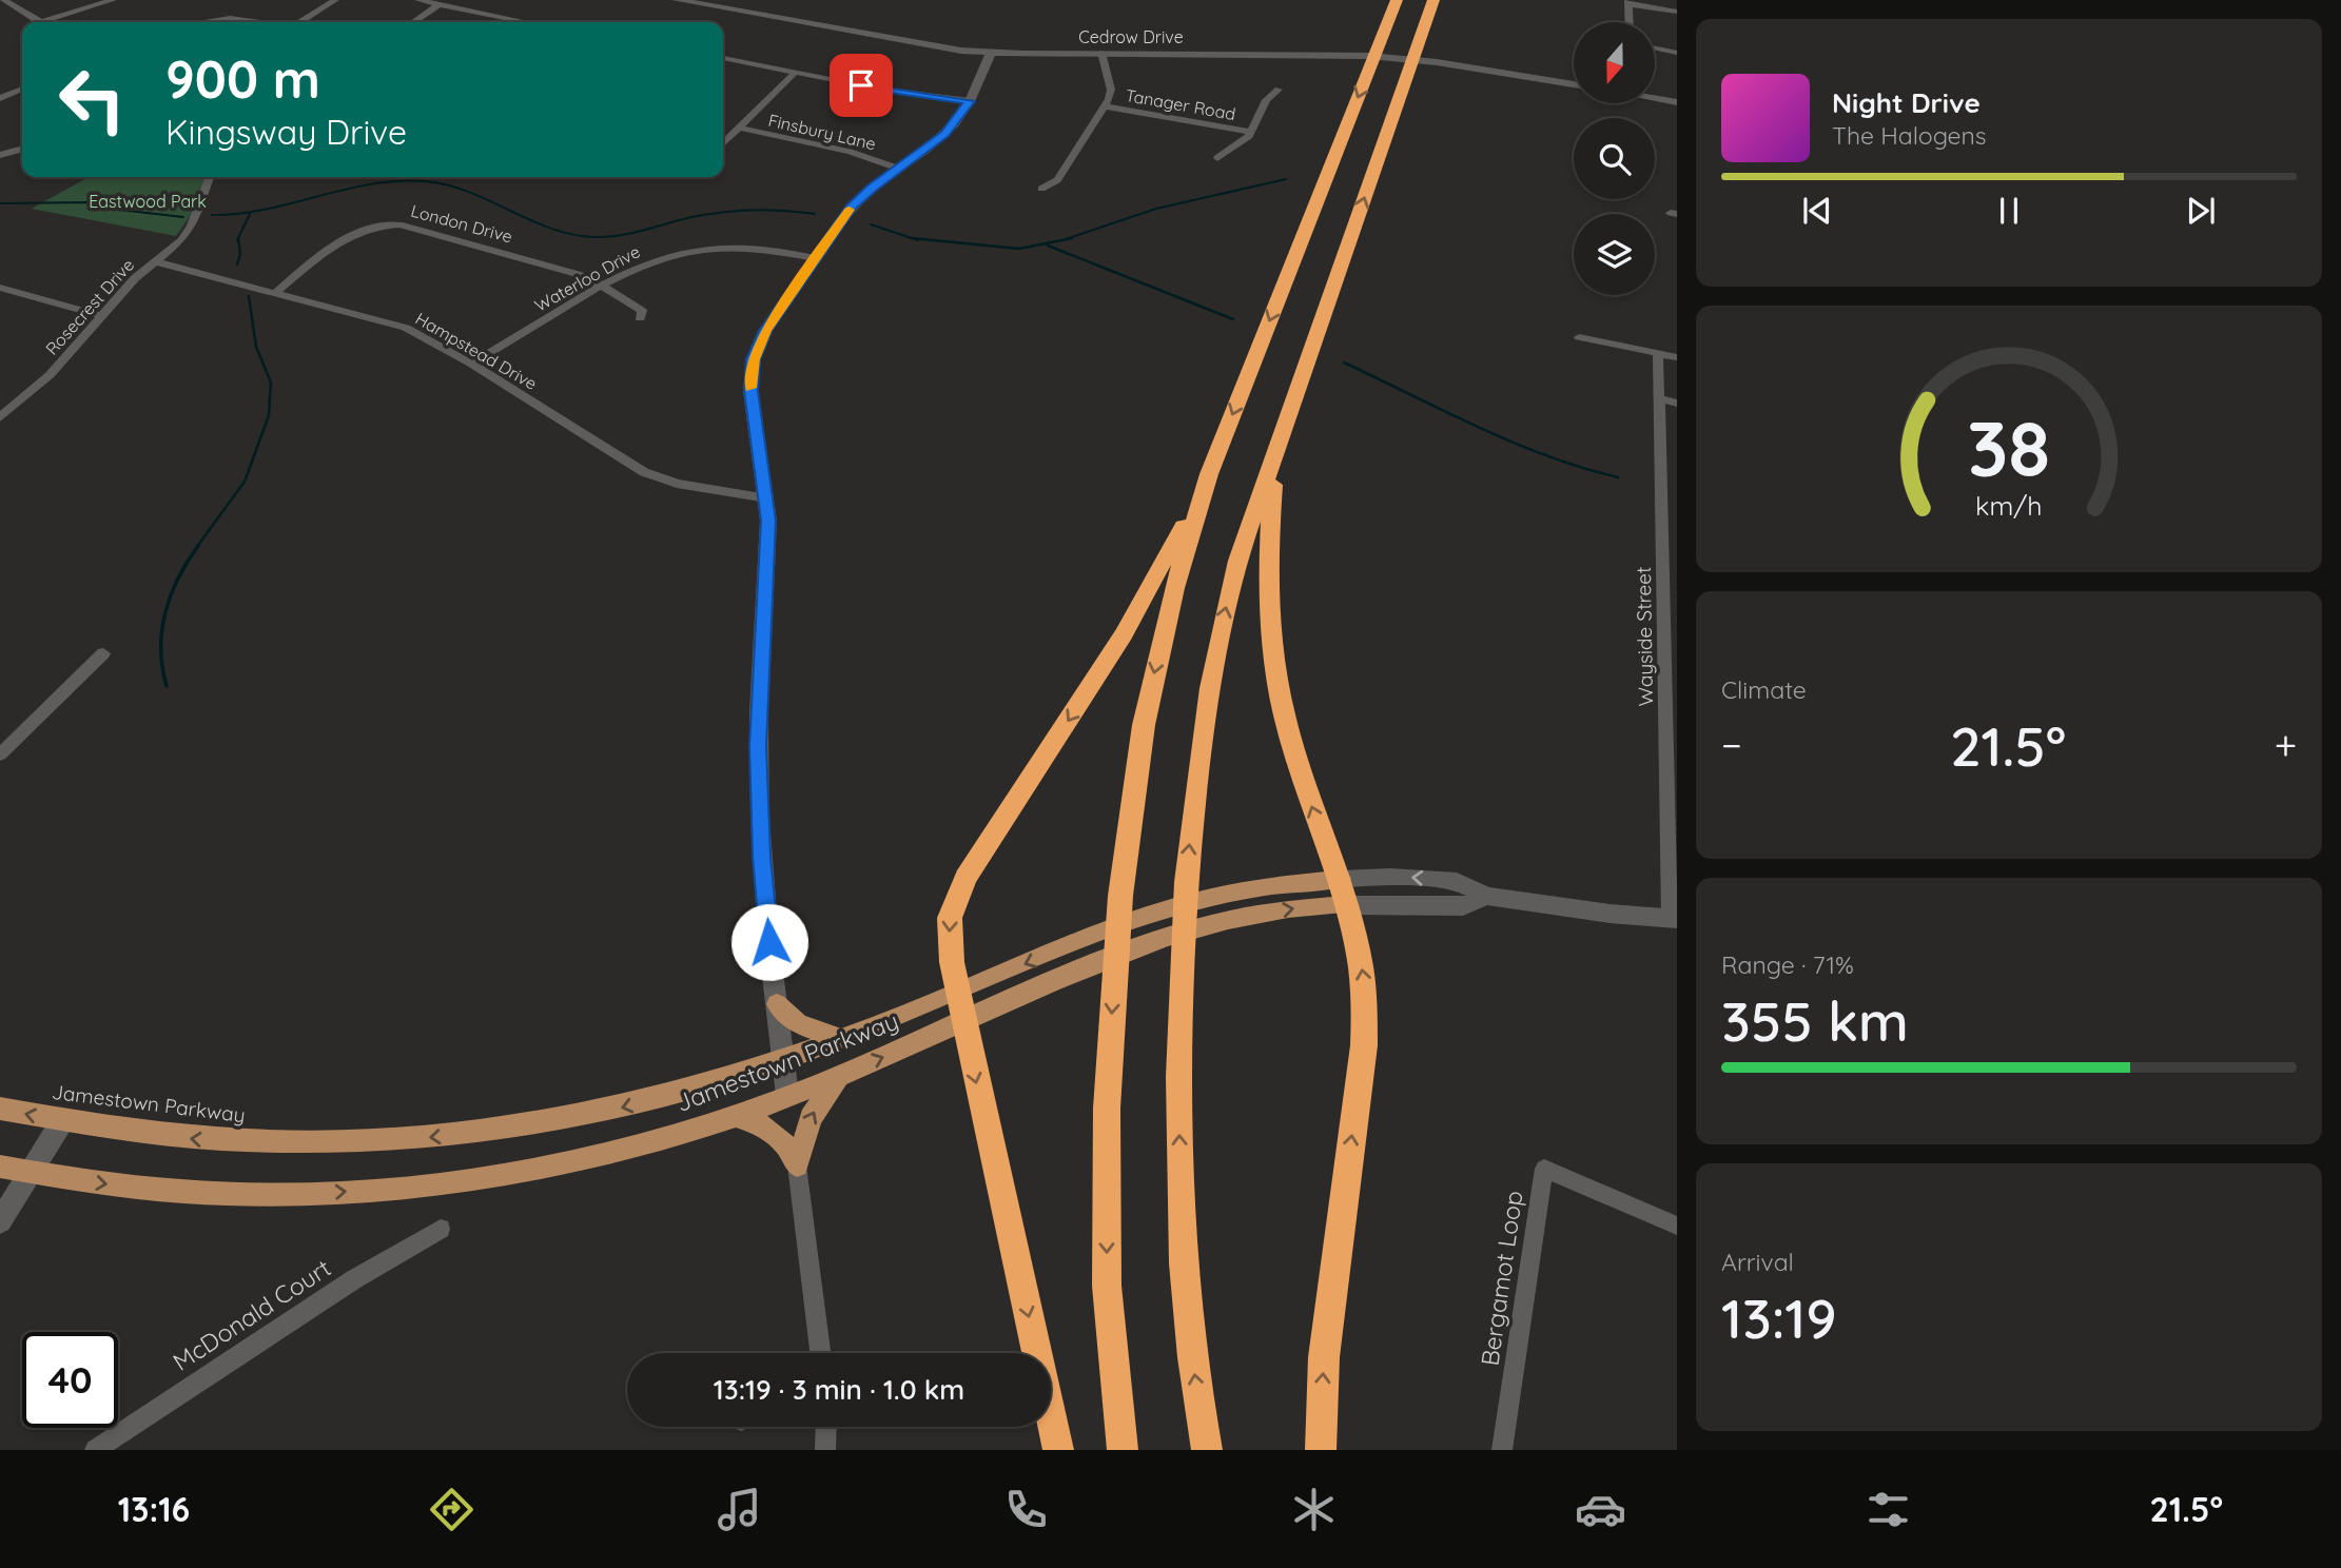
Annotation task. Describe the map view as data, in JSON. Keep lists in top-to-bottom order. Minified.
{"streets":{"main road":["Jamestown Parkway"],"street":["Cedrow Drive","Tanager Road","Finsbury Lane","London Drive","Waterloo Drive","Rosecrest Drive","Hampstead Drive","Wayside Street","Bergamot Loop","McDonald Court"]},"crossings":[["London Drive","Waterloo Drive"],["London Drive","Hampstead Drive"],["Waterloo Drive","Hampstead Drive"],["Rosecrest Drive","Hampstead Drive"],["Wayside Street","Jamestown Parkway"]],"parks":["Eastwood Park"],"north":"bottom","page":{"turn":["900 m","Kingsway Drive"],"song":["Night Drive","The Halogens"],"tile":["Climate",["Range · 71%","355 km"],["Arrival","13:19"]],"heat":["−","21.5°","+"],"limit":"40","trip":"13:19 · 3 min · 1.0 km","tabs":["13:16","21.5°"],"gauge":["38","km/h"]}}
